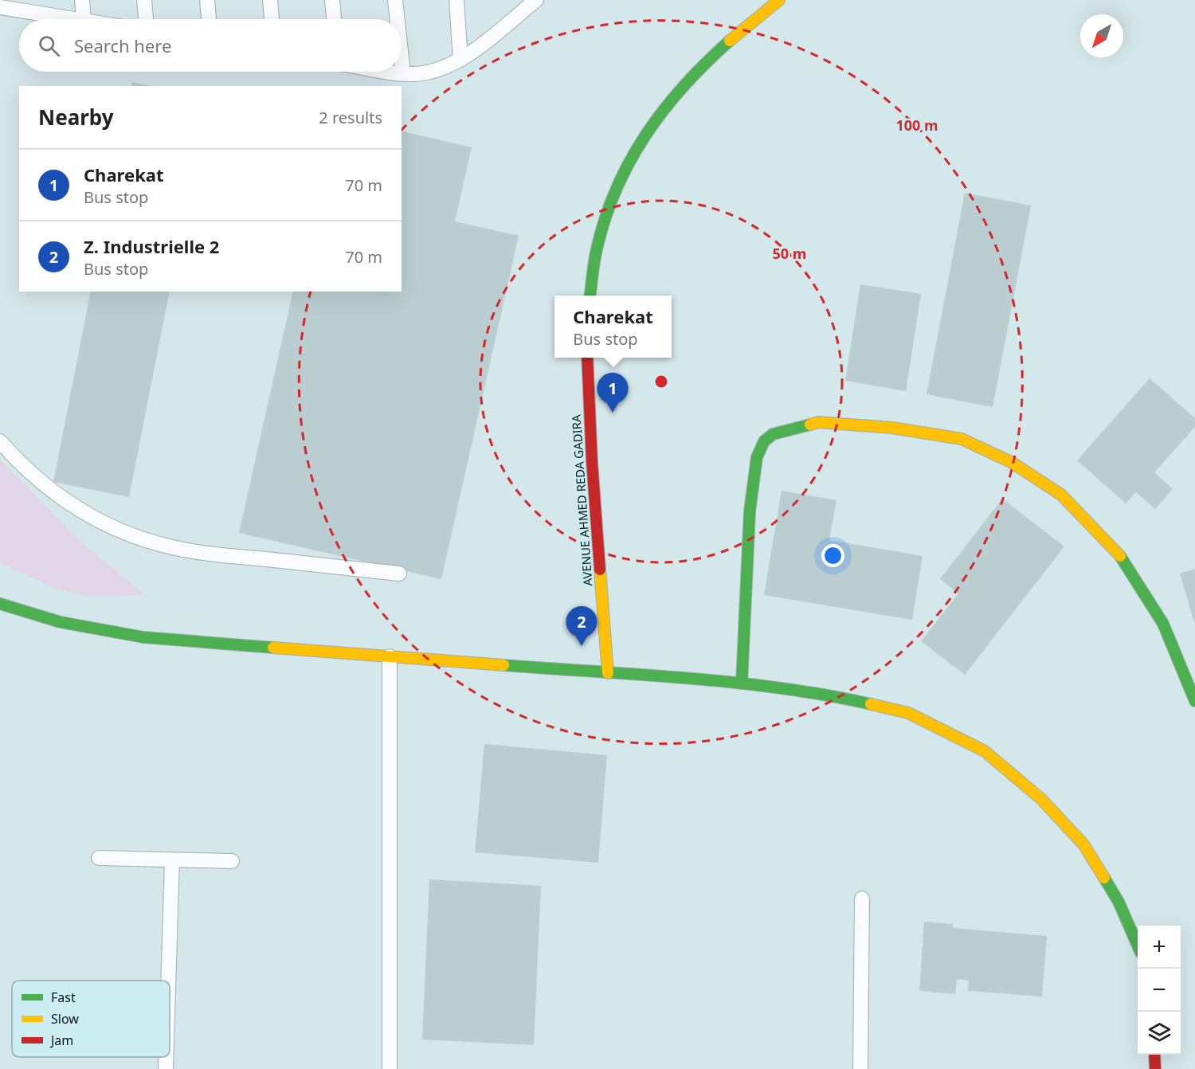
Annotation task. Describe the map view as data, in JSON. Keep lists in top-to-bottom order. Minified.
{"streets":{"main road":["AVENUE AHMED REDA GADIRA"]},"legend":["Fast","Slow","Jam"],"north":"bottom left","page":{"search":"Search here","heading":["Nearby","2 results"],"list":[{"mark":"1","name":"Charekat","note":"Bus stop","value":"70 m"},{"mark":"2","name":"Z. Industrielle 2","note":"Bus stop","value":"70 m"}],"popup":["Charekat","Bus stop"],"pins":["1","2"],"map_buttons":["+","−"]},"rings":["100 m","50 m"]}
